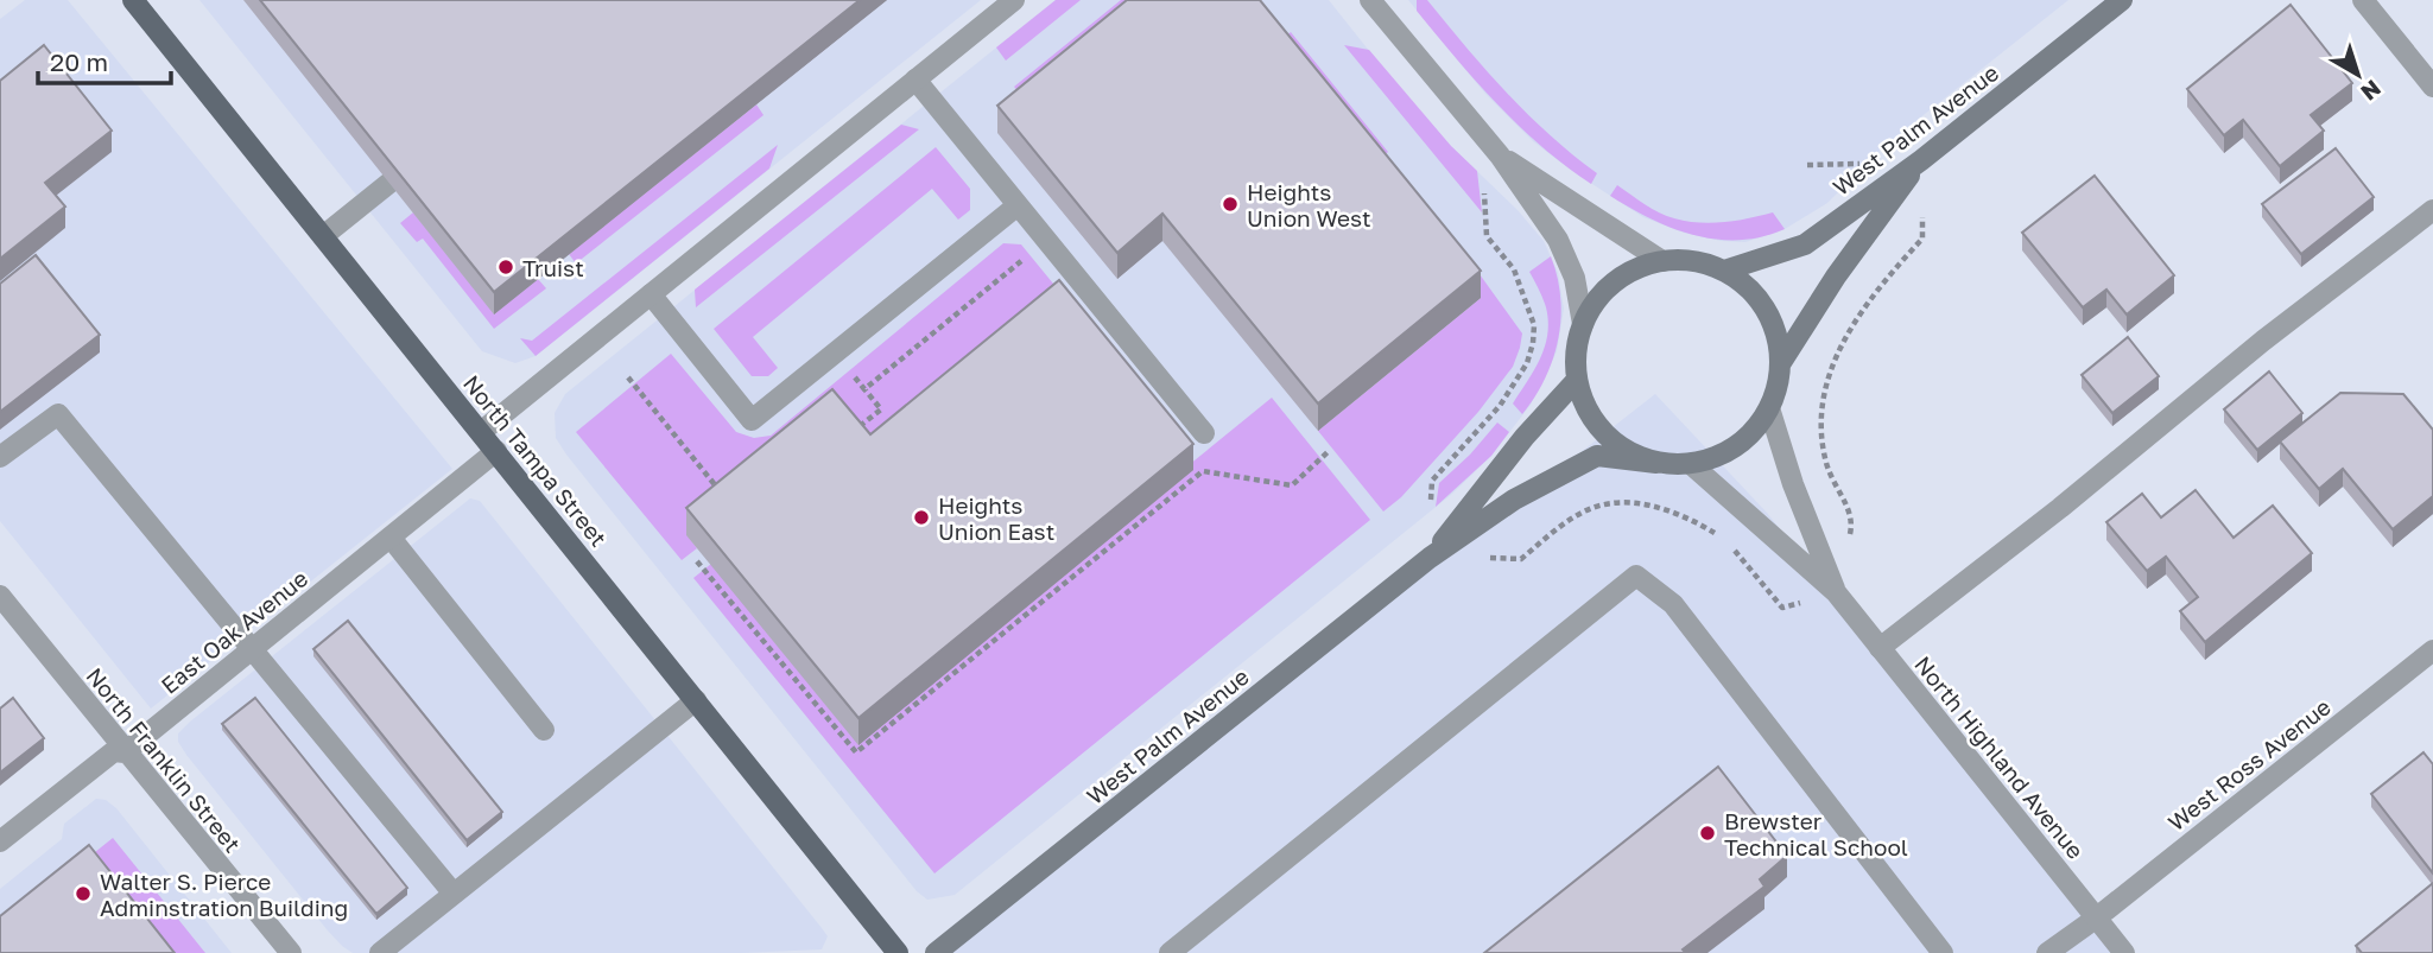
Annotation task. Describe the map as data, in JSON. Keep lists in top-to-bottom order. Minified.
{"streets":{"main road":["North Tampa Street"],"street":["West Palm Avenue","East Oak Avenue","North Highland Avenue","North Franklin Street","West Ross Avenue"]},"crossings":[["West Palm Avenue","North Highland Avenue"],["North Tampa Street","East Oak Avenue"],["East Oak Avenue","North Franklin Street"],["North Highland Avenue","West Ross Avenue"]],"places":["Heights Union West","Truist","Heights Union East","Brewster Technical School","Walter S. Pierce Adminstration Building"],"scale_bar":"20 m","north":"bottom right"}
